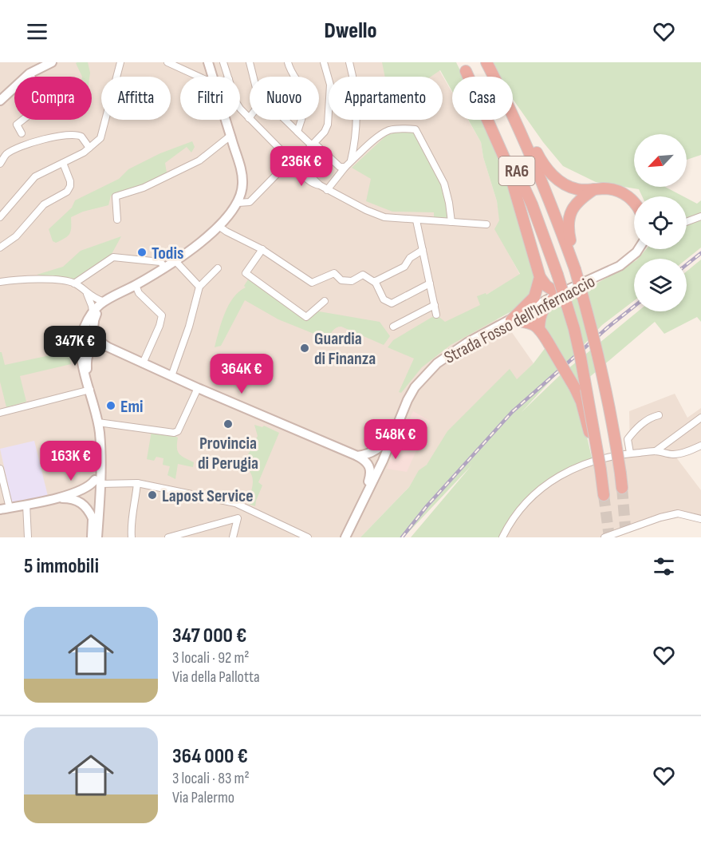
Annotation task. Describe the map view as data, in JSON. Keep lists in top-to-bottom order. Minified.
{"streets":{"highway":["RA6"],"main road":["Strada Fosso dell'Infernaccio"]},"places":["Todis","Guardia di Finanza","Emi","Provincia di Perugia","Lapost Service"],"north":"bottom left","page":{"header":"Dwello","chip":["Compra","Affitta","Filtri","Nuovo","Appartamento","Casa"],"price":["236K €","347K €","364K €","548K €","163K €"],"heading":"5 immobili","list":[{"name":"347 000 €","note":"3 locali · 92 m² · Via della Pallotta"},{"name":"364 000 €","note":"3 locali · 83 m² · Via Palermo"}]}}
